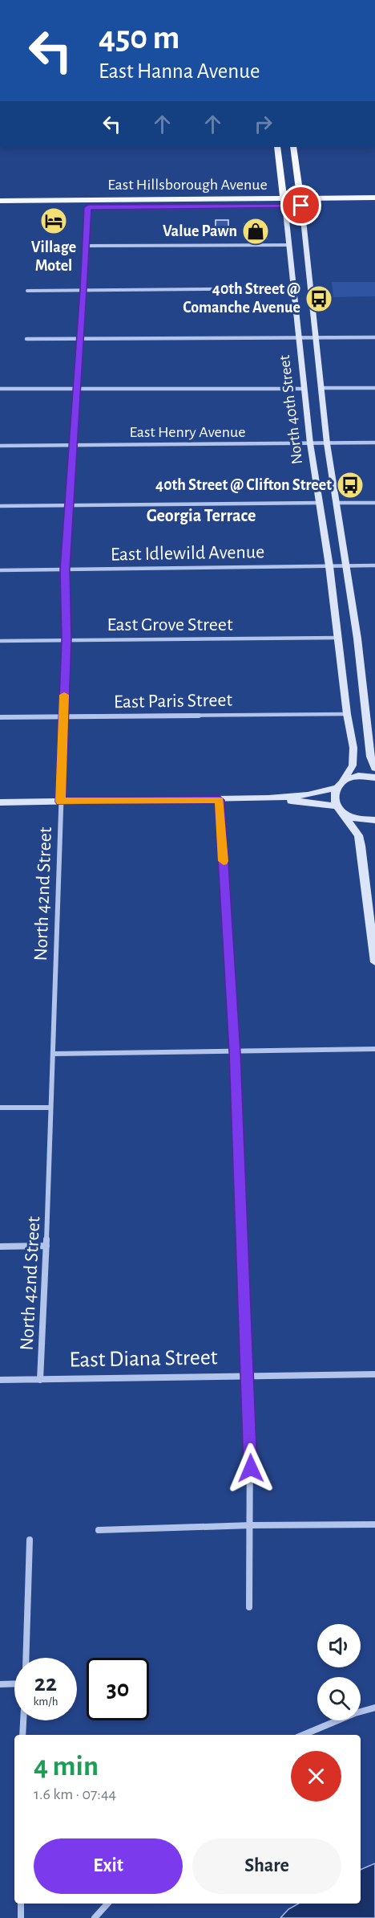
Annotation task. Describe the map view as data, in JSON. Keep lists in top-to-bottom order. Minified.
{"streets":{"main road":["East Hillsborough Avenue","North 40th Street"],"street":["East Henry Avenue","East Idlewild Avenue","East Grove Street","East Paris Street","North 42nd Street","East Diana Street"]},"crossings":[["East Hillsborough Avenue","North 40th Street"],["East Hillsborough Avenue","North 42nd Street"],["North 40th Street","East Henry Avenue"],["North 40th Street","East Idlewild Avenue"],["North 40th Street","East Grove Street"],["North 40th Street","East Paris Street"],["East Henry Avenue","North 42nd Street"],["East Idlewild Avenue","North 42nd Street"],["East Grove Street","North 42nd Street"],["East Paris Street","North 42nd Street"],["North 42nd Street","East Diana Street"]],"districts":["Georgia Terrace"],"places":{"hotel":["Village Motel"],"shop":["Value Pawn"],"bus stop":["40th Street @ Comanche Avenue","40th Street @ Clifton Street"]},"page":{"turn":["450 m","East Hanna Avenue"],"speed":"22 km/h","limit":"30","heading":["4 min","1.6 km · 07:44"],"buttons":["Exit","Share"]}}
